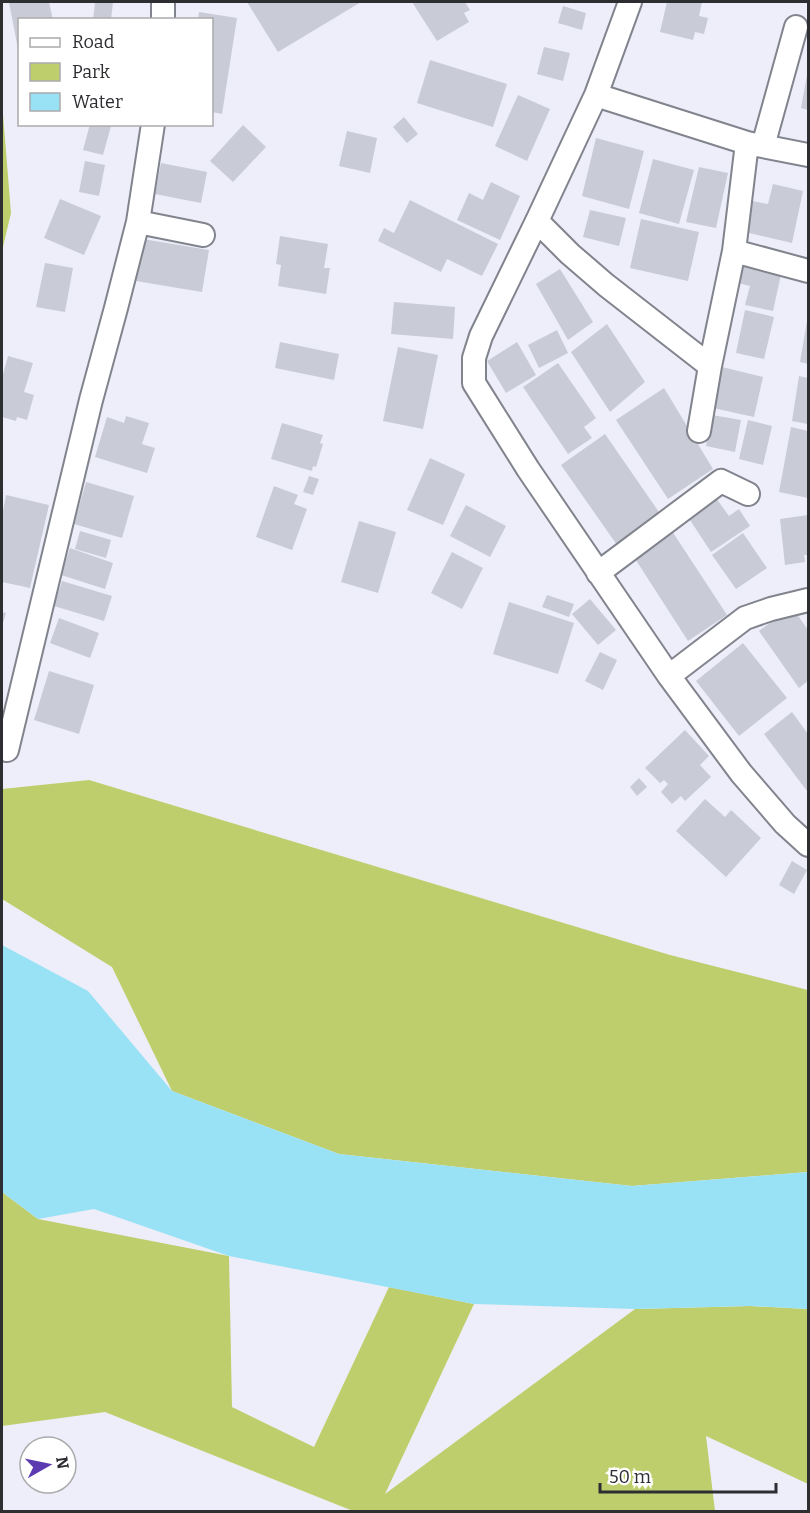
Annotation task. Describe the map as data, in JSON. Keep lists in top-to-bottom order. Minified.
{"legend":["Road","Park","Water"],"scale_bar":"50 m","north":"right"}
